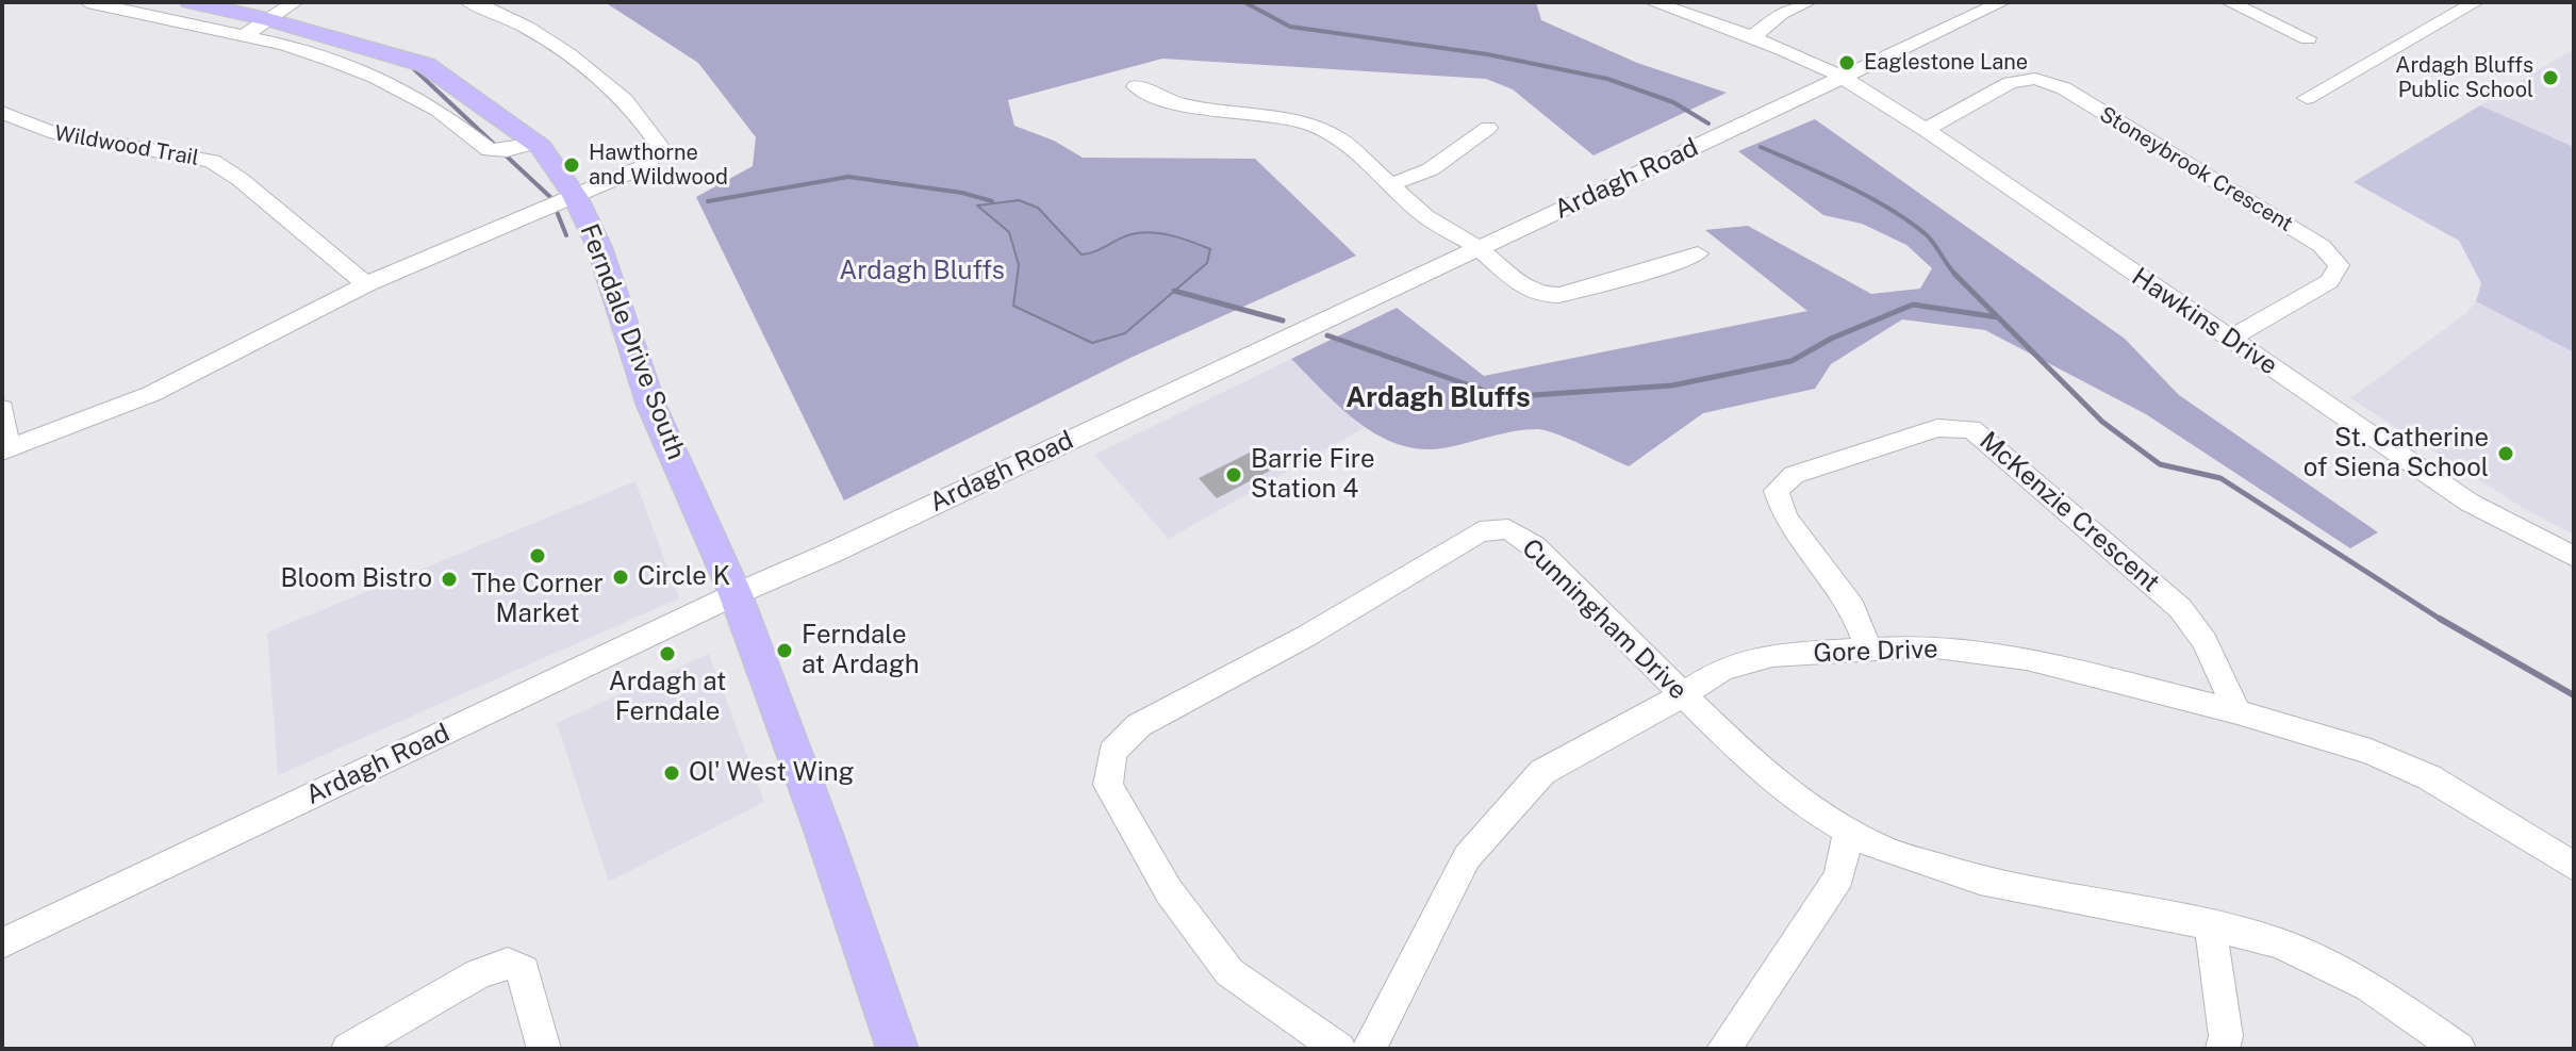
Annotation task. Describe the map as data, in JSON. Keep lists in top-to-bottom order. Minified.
{"streets":{"main road":["Ferndale Drive South"],"street":["Wildwood Trail","Stoneybrook Crescent","Ardagh Road","Hawkins Drive","McKenzie Crescent","Cunningham Drive","Gore Drive"]},"crossings":[["Stoneybrook Crescent","Hawkins Drive"],["Ardagh Road","Hawkins Drive"],["Ardagh Road","Ferndale Drive South"],["McKenzie Crescent","Gore Drive"],["Cunningham Drive","Gore Drive"]],"districts":["Ardagh Bluffs"],"parks":["Ardagh Bluffs"],"places":["Eaglestone Lane","Ardagh Bluffs Public School","Hawthorne and Wildwood","St. Catherine of Siena School","Barrie Fire Station 4","The Corner Market","Circle K","Bloom Bistro","Ferndale at Ardagh","Ardagh at Ferndale","Ol' West Wing"]}
